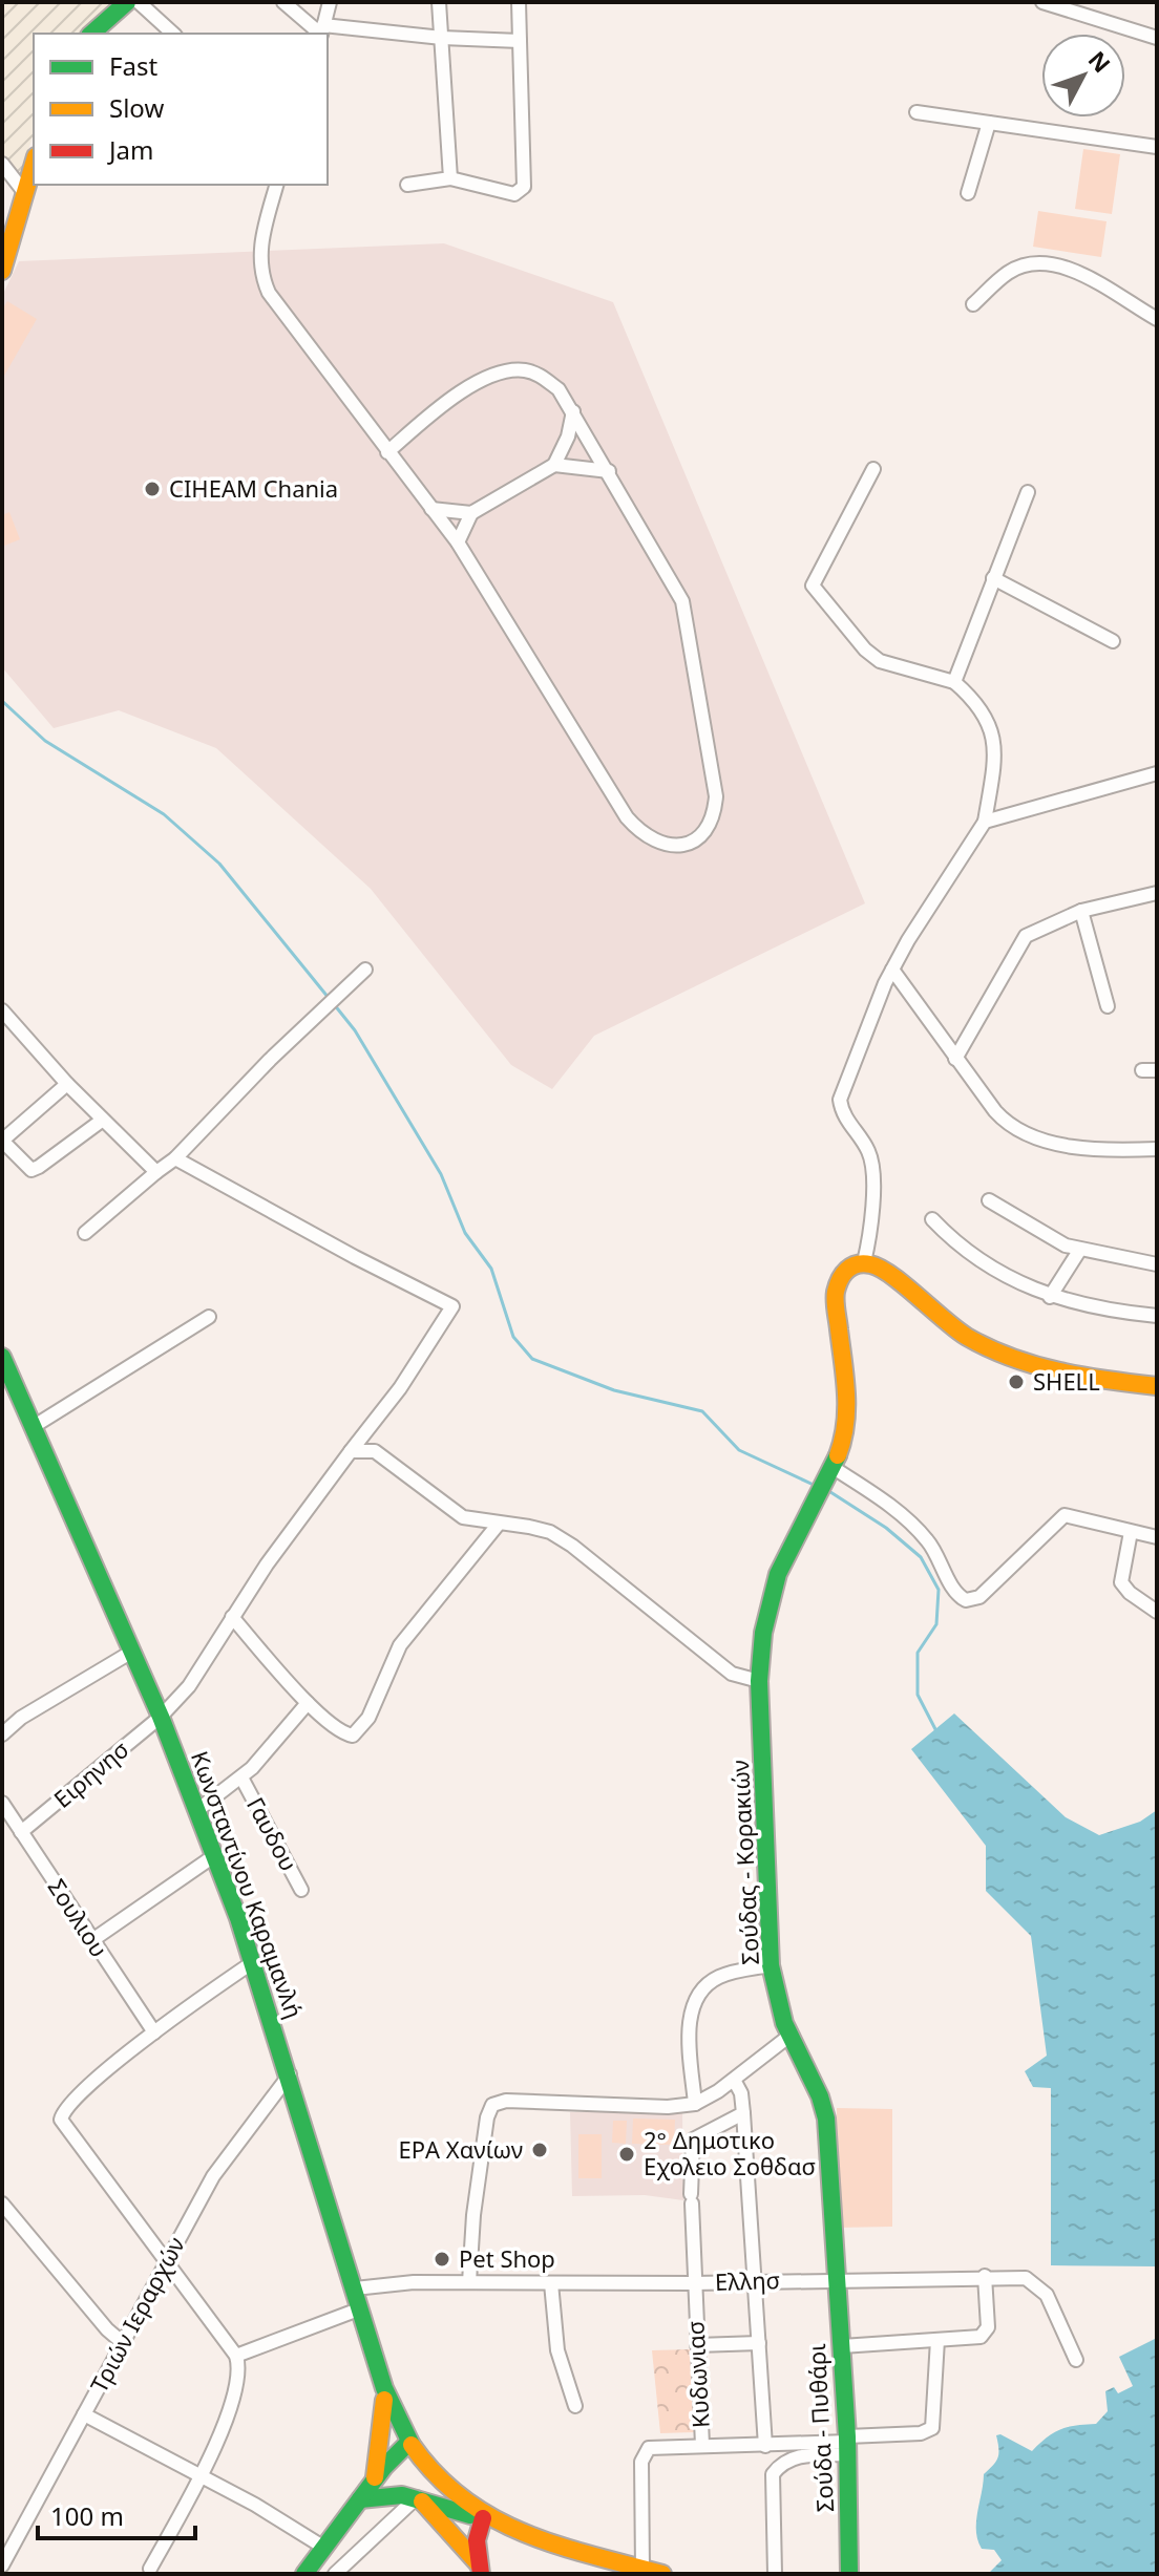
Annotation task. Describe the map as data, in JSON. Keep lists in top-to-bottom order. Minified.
{"streets":{"main road":["Σούδας - Κορακιών","Κωνσταντίνου Καραμανλή","Σούδα - Πυθάρι"],"street":["Ειρηνησ","Γαυδου","Σουλιου","Ελλησ","Τριών Ιεραρχών","Κυδωνιασ"]},"crossings":[["Ειρηνησ","Κωνσταντίνου Καραμανλή"],["Ειρηνησ","Σουλιου"],["Σούδας - Κορακιών","Ελλησ"],["Σούδας - Κορακιών","Σούδα - Πυθάρι"],["Κωνσταντίνου Καραμανλή","Ελλησ"],["Κωνσταντίνου Καραμανλή","Τριών Ιεραρχών"],["Ελλησ","Κυδωνιασ"],["Ελλησ","Σούδα - Πυθάρι"]],"places":["CIHEAM Chania","SHELL","ΕΡΑ Χανίων","2° Δημοτικο Εχολειο Σοθδασ","Pet Shop"],"legend":["Fast","Slow","Jam"],"scale_bar":"100 m","north":"top right"}
